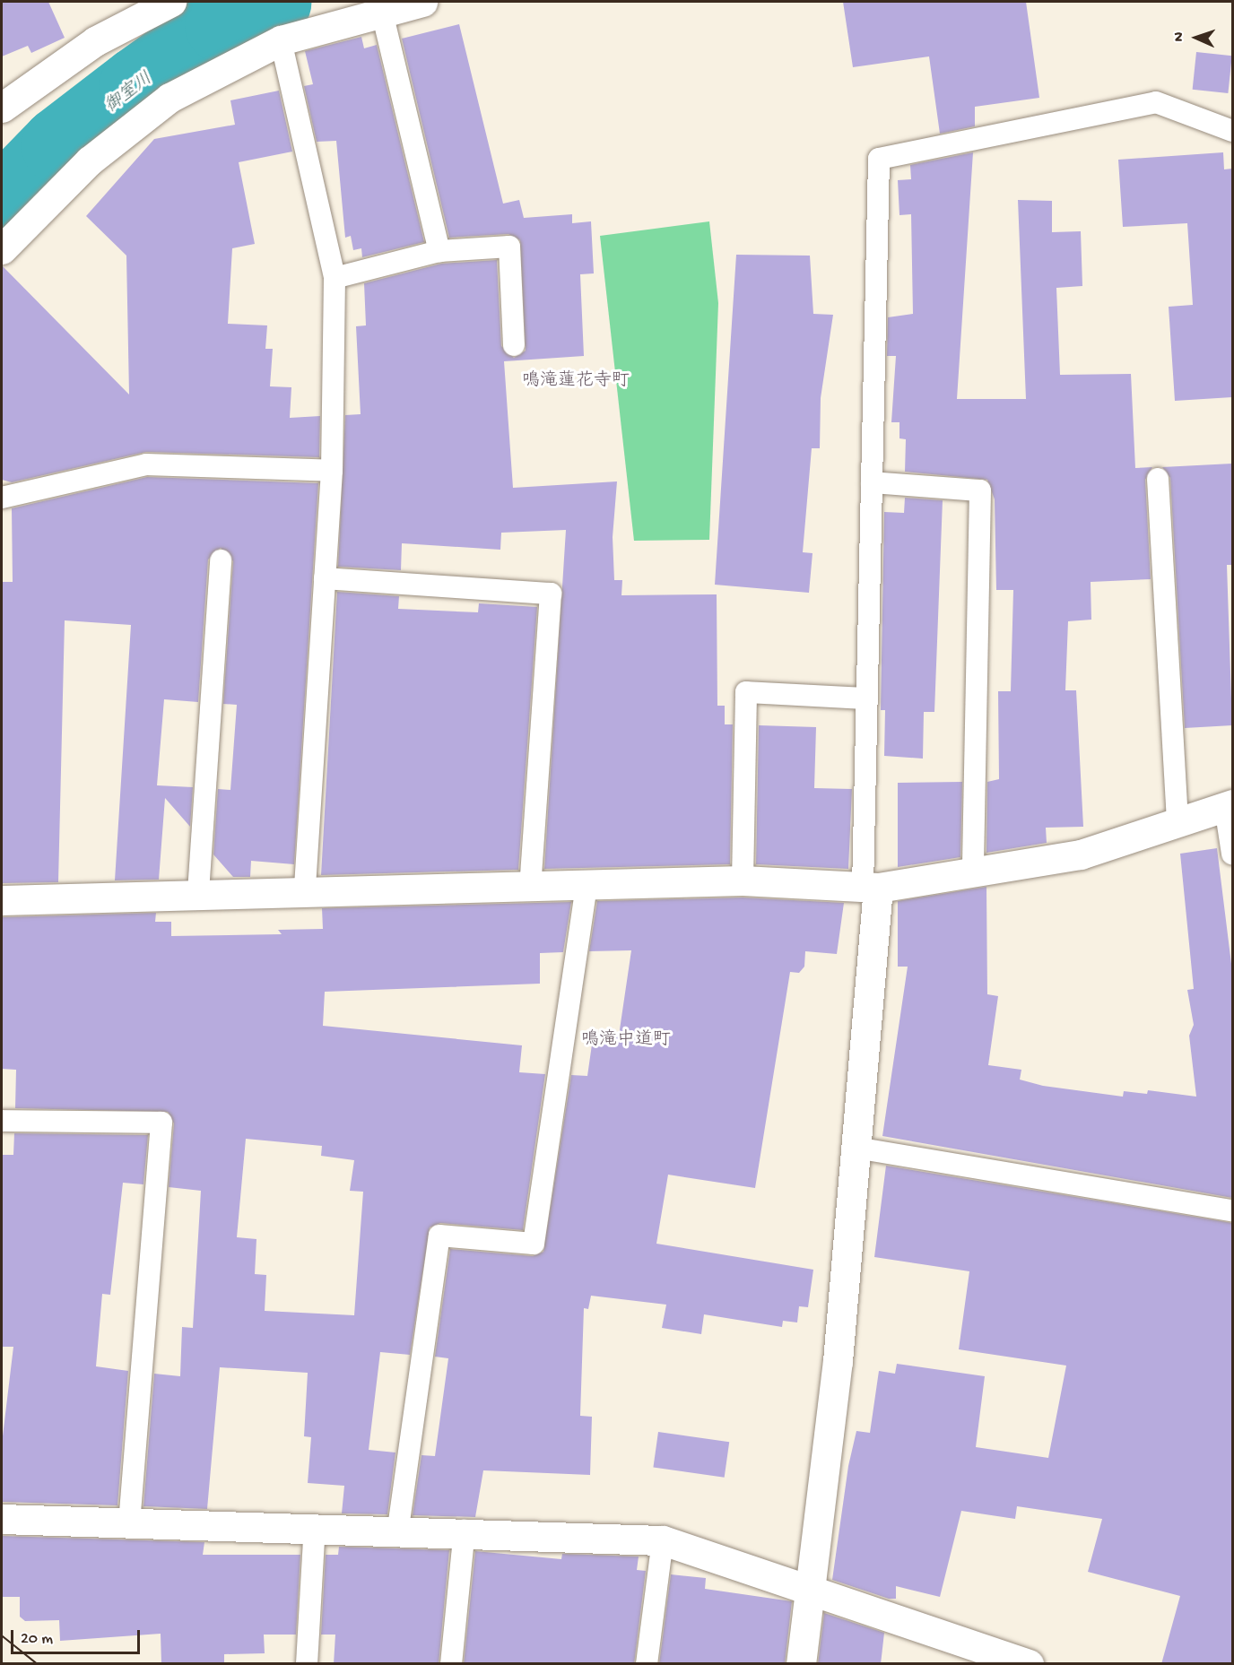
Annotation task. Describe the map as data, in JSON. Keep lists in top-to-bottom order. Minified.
{"districts":["鳴滝蓮花寺町","鳴滝中道町"],"water":["御室川"],"scale_bar":"20 m","north":"left"}
